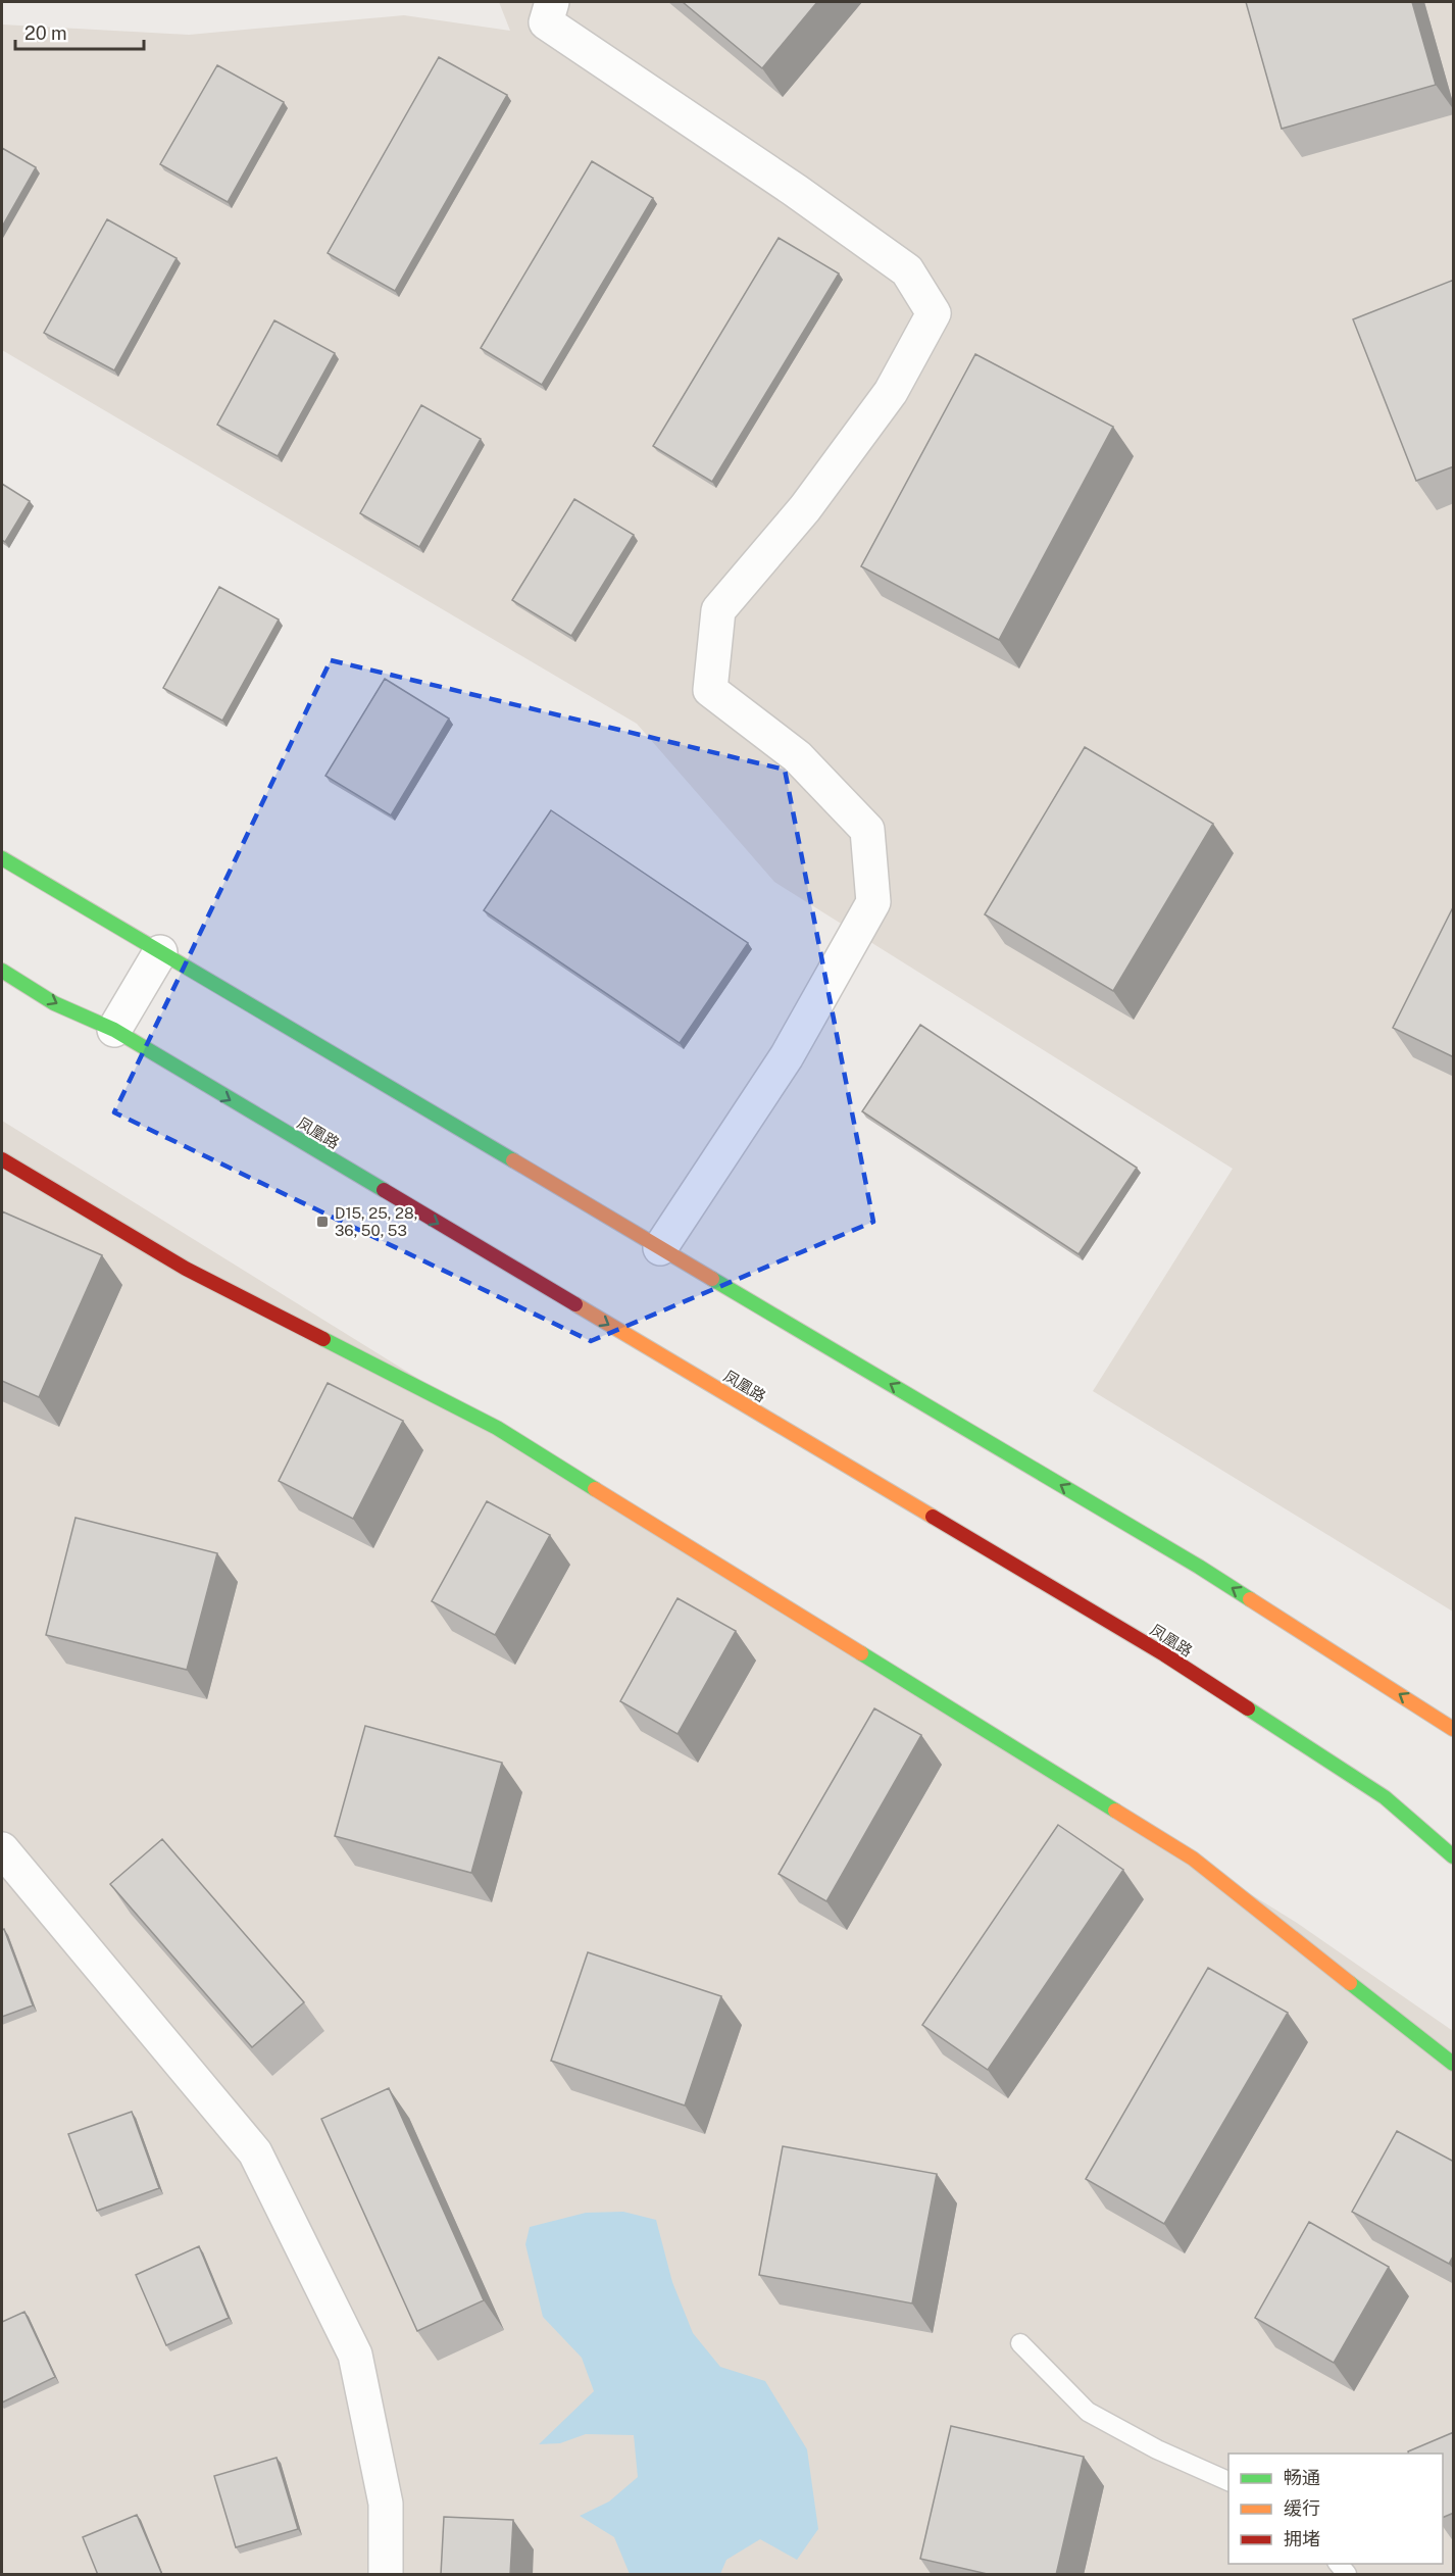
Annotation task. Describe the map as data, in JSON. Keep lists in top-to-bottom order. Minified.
{"streets":{"main road":["凤凰路"]},"places":{"transit":["D15, 25, 28, 36, 50, 53"]},"legend":["畅通","缓行","拥堵"],"scale_bar":"20 m"}
